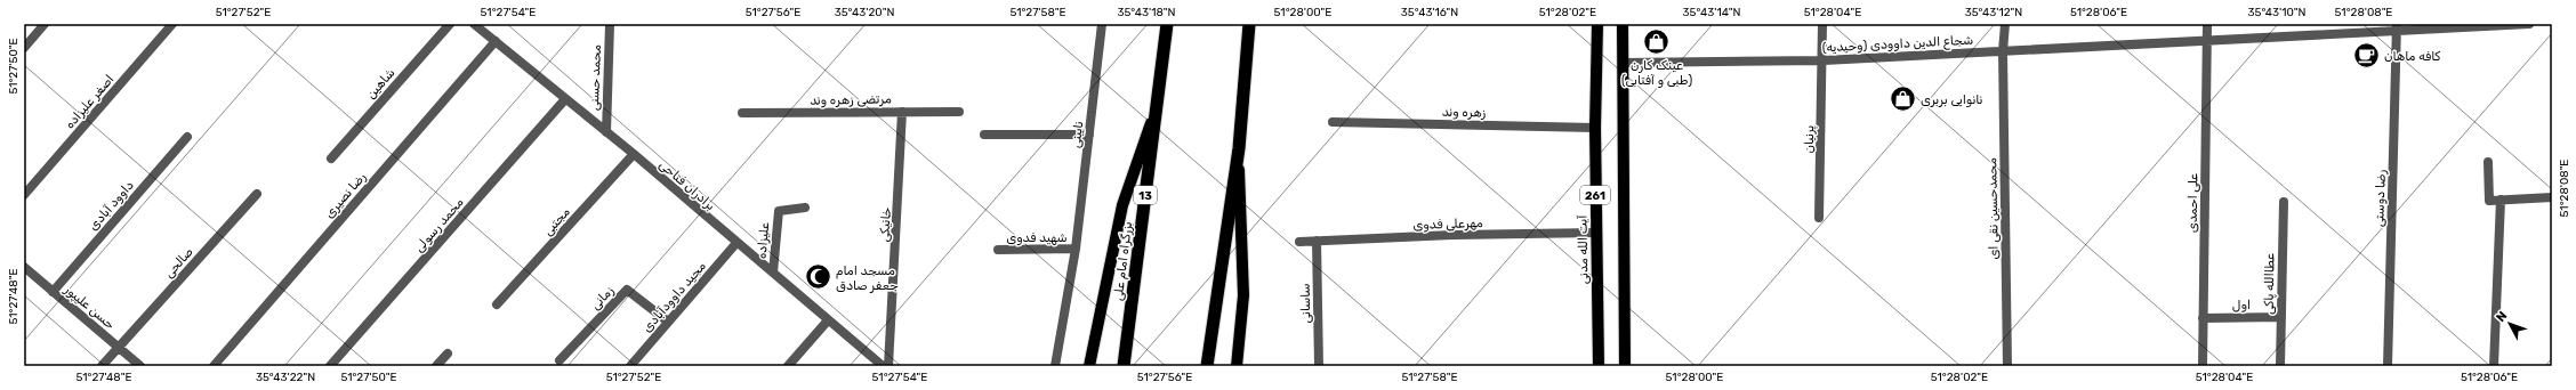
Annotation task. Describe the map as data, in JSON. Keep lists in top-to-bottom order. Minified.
{"streets":{"highway":["13","بزرگراه امام علی"],"main road":["261","آیت الله مدنی"],"street":["شجاع الدین داوودی (وحیدیه)","محمد حسنی","شاهین","مرتضی زهره وند","اصغر علیزاده","زهره وند","نایینی","پرنیان","برادران فتاحی","رضا نصیری","رضا دوستی","علی احمدی","داوود آبادی","محمدحسین نقی ای","مجتبی","مهرعلی فدوی","محمد رسولی","خانیکی","شهید فدوی","علیزاده","صالحی","عطاالله پاکی","مجید داوودآبادی","زمانی","ساسانی","اول","حسن علیپور"]},"crossings":[["شجاع الدین داوودی (وحیدیه)","پرنیان"],["شجاع الدین داوودی (وحیدیه)","261"],["شجاع الدین داوودی (وحیدیه)","رضا دوستی"],["شجاع الدین داوودی (وحیدیه)","علی احمدی"],["شجاع الدین داوودی (وحیدیه)","محمدحسین نقی ای"],["محمد حسنی","برادران فتاحی"],["مرتضی زهره وند","خانیکی"],["زهره وند","آیت الله مدنی"],["نایینی","شهید فدوی"],["برادران فتاحی","رضا نصیری"],["برادران فتاحی","مجتبی"],["برادران فتاحی","محمد رسولی"],["برادران فتاحی","علیزاده"],["برادران فتاحی","مجید داوودآبادی"],["علی احمدی","اول"],["داوود آبادی","حسن علیپور"],["مهرعلی فدوی","آیت الله مدنی"],["مهرعلی فدوی","ساسانی"],["صالحی","حسن علیپور"],["عطاالله پاکی","اول"],["مجید داوودآبادی","زمانی"]],"places":{"shop":["عینک کارن (طبی و آفتابی)","نانوایی بربری"],"cafe":["کافه ماهان"],"mosque":["مسجد امام جعفر صادق"]},"north":"top left","coordinates":["51°27'52\"E","51°27'54\"E","51°27'56\"E","35°43'20\"N","51°27'58\"E","35°43'18\"N","51°28'00\"E","35°43'16\"N","51°28'02\"E","35°43'14\"N","51°28'04\"E","35°43'12\"N","51°28'06\"E","35°43'10\"N","51°28'08\"E","51°27'50\"E","51°27'48\"E","35°43'22\"N"]}
